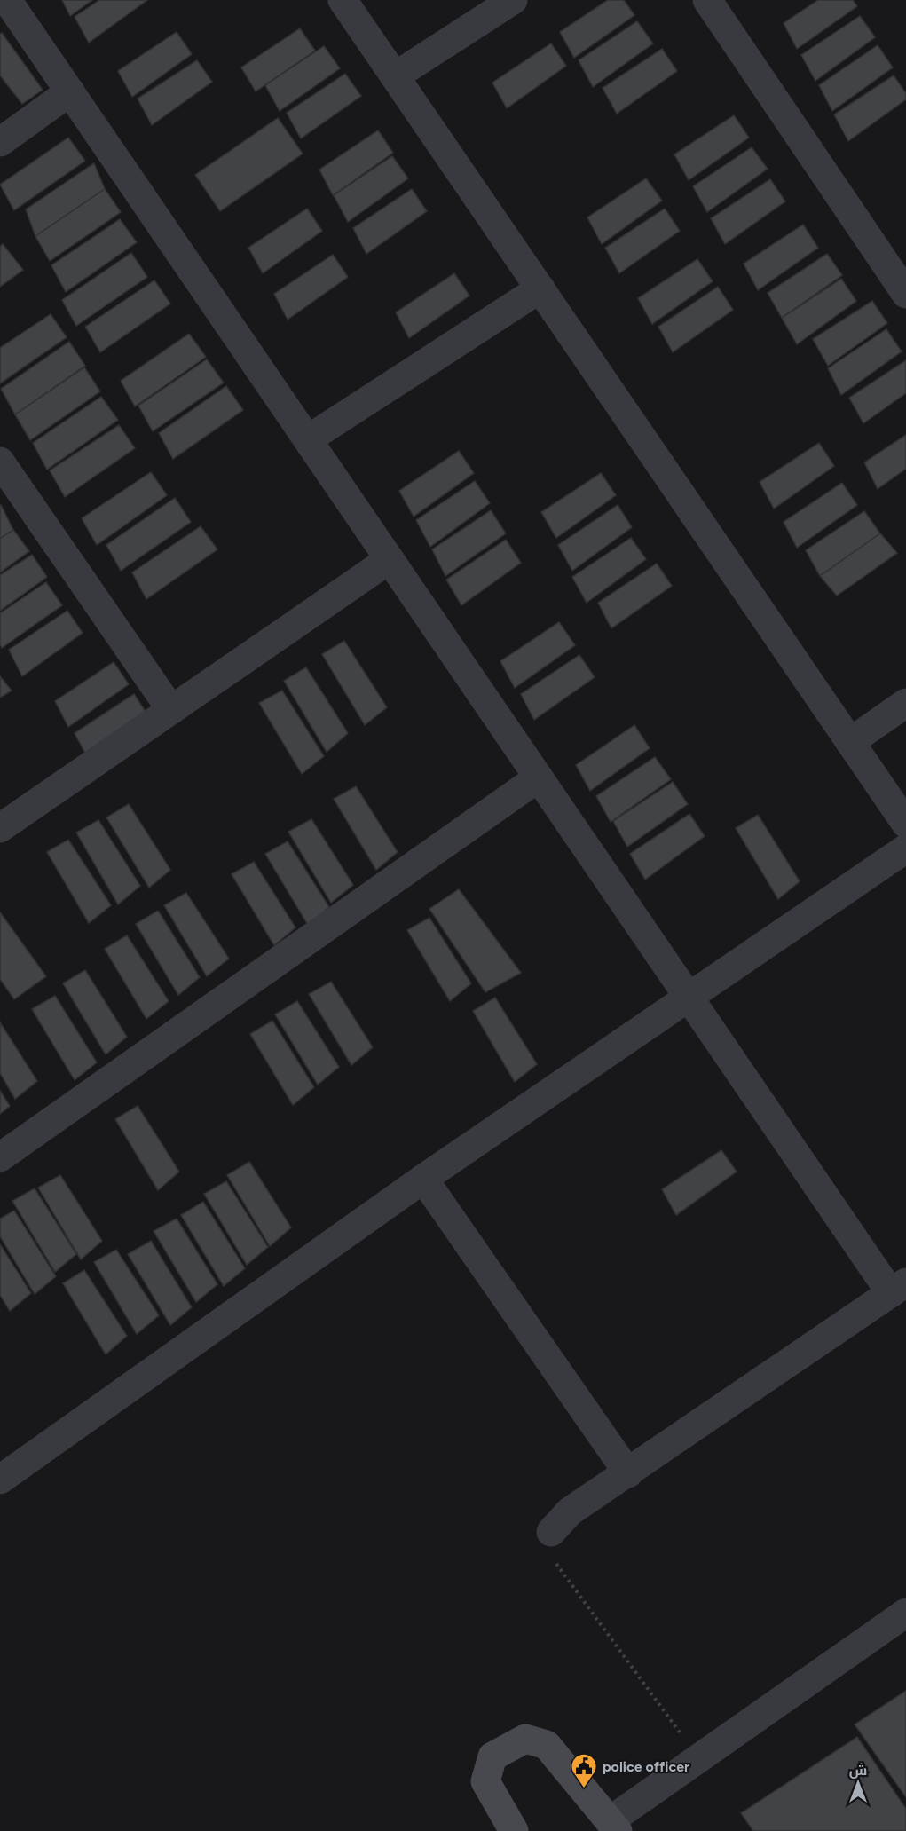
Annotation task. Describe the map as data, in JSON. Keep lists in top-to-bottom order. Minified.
{"places":{"public building":["police officer"]},"north":"top"}
